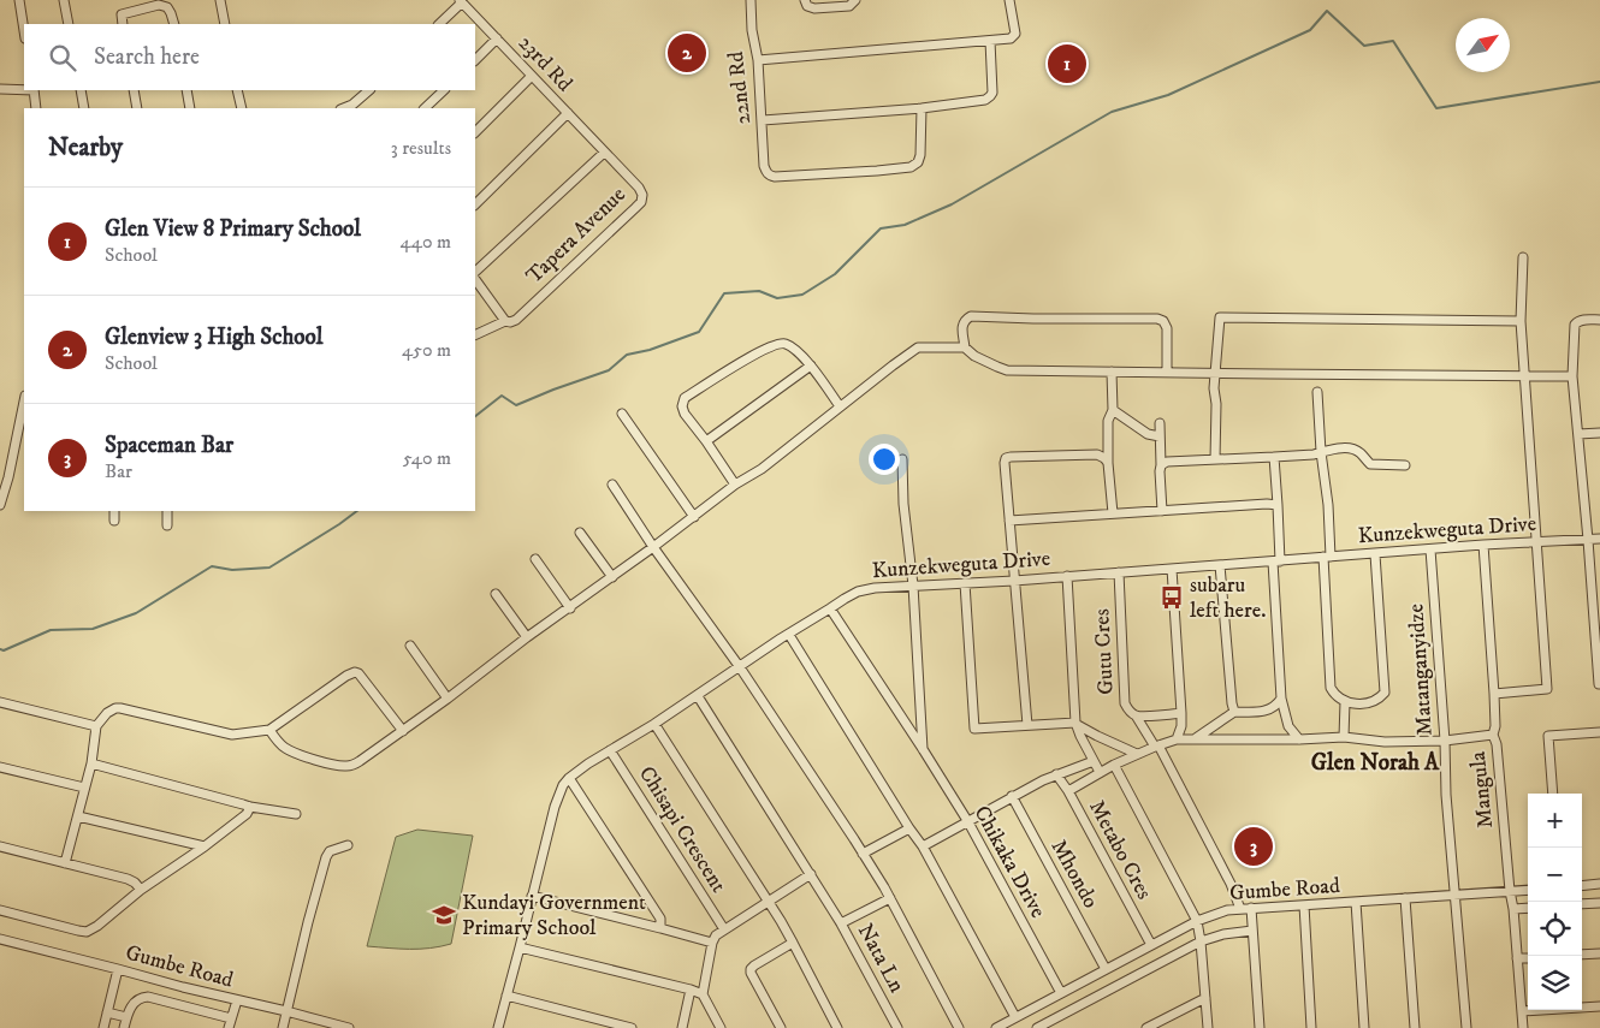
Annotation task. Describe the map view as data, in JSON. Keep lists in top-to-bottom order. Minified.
{"streets":{"street":["23rd Rd","22nd Rd","Tapera Avenue","Kunzekweguta Drive","Gutu Cres","Matanganyidze","Mangula","Chisapi Crescent","Metabo Cres","Chikaka Drive","Mhondo","Gumbe Road","Nata Ln"]},"crossings":[["23rd Rd","Tapera Avenue"],["Kunzekweguta Drive","Gutu Cres"],["Kunzekweguta Drive","Matanganyidze"],["Kunzekweguta Drive","Chisapi Crescent"],["Kunzekweguta Drive","Chikaka Drive"],["Matanganyidze","Mangula"],["Matanganyidze","Gumbe Road"],["Mangula","Metabo Cres"],["Mangula","Gumbe Road"],["Metabo Cres","Gumbe Road"],["Chikaka Drive","Gumbe Road"],["Mhondo","Gumbe Road"]],"districts":["Glen Norah A"],"places":{"bus stop":["subaru left here."],"school or university":["Kundayi Government Primary School"]},"north":"top right","page":{"search":"Search here","pins":["2","1","3"],"heading":["Nearby","3 results"],"list":[{"mark":"1","name":"Glen View 8 Primary School","note":"School","value":"440 m"},{"mark":"2","name":"Glenview 3 High School","note":"School","value":"450 m"},{"mark":"3","name":"Spaceman Bar","note":"Bar","value":"540 m"}],"map_buttons":["+","−"]}}
